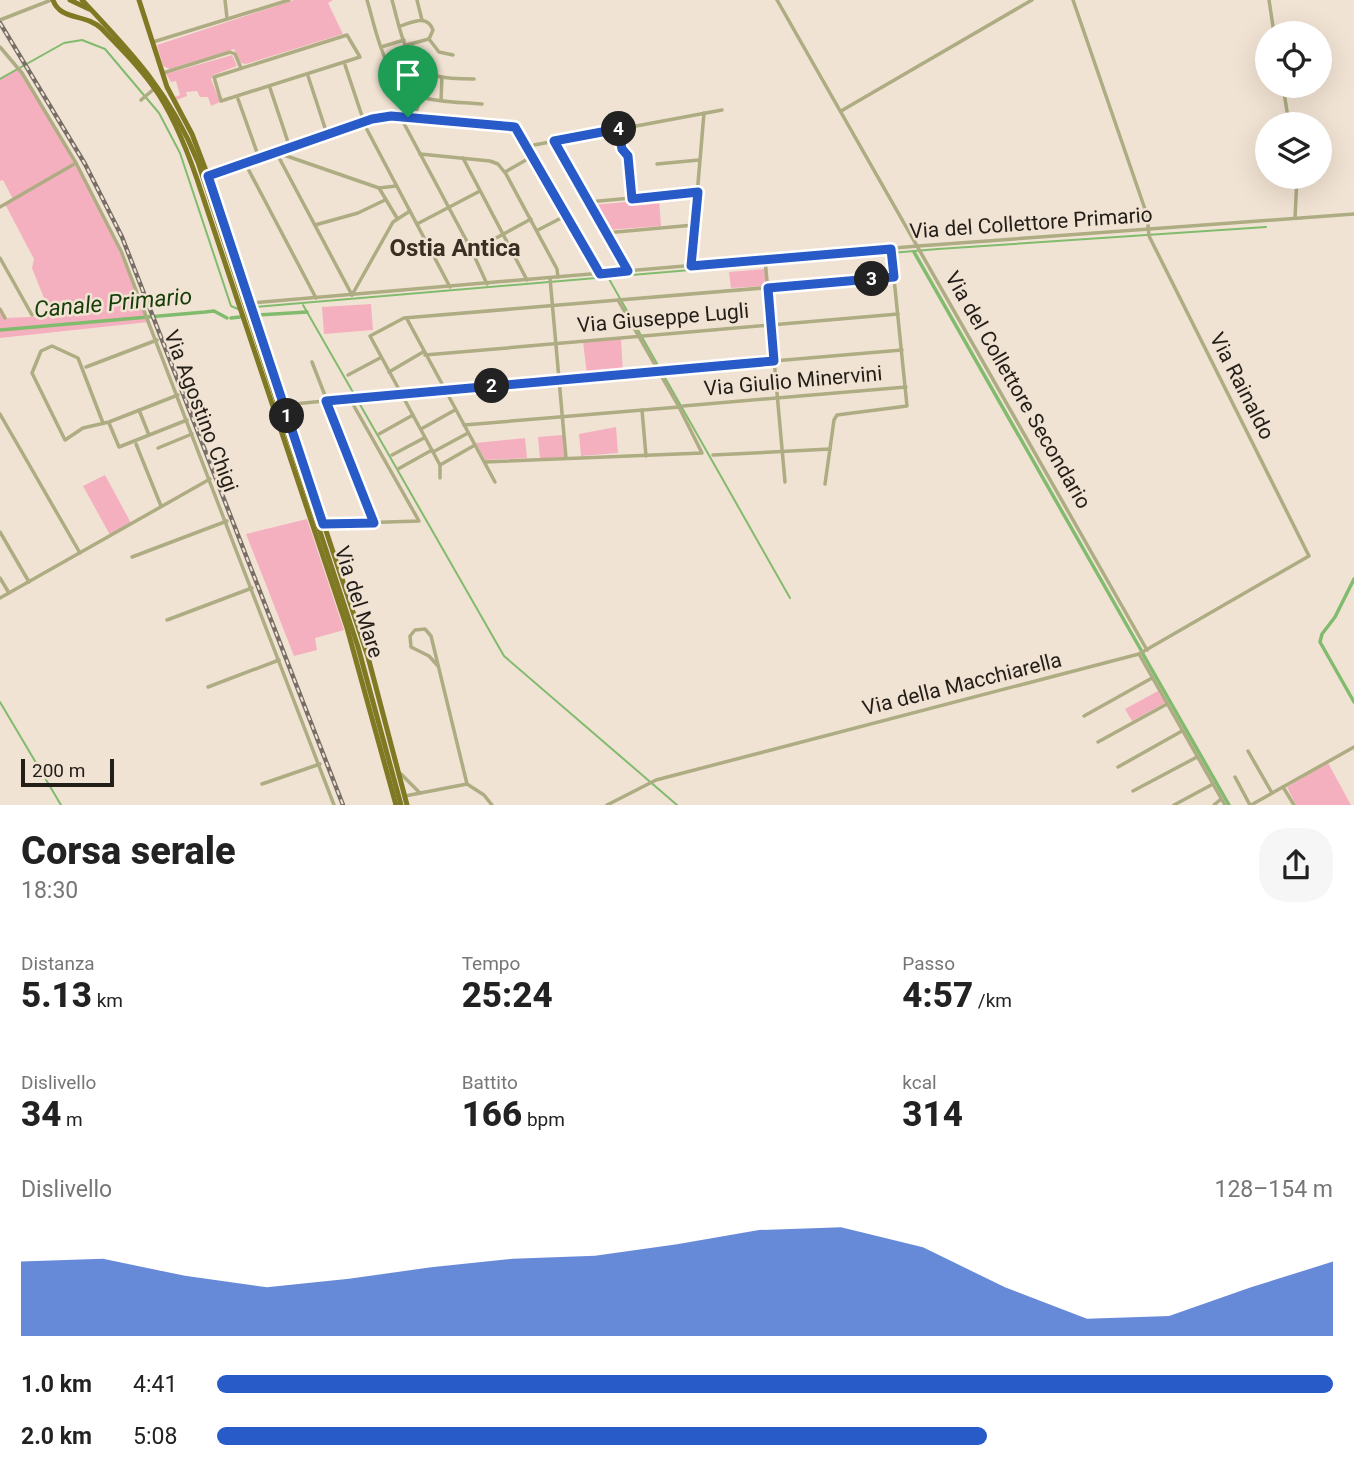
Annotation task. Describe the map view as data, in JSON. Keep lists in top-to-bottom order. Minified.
{"streets":{"main road":["Via del Mare"],"street":["Via del Collettore Primario","Via Giuseppe Lugli","Via Giulio Minervini","Via Rainaldo","Via del Collettore Secondario","Via Agostino Chigi","Via della Macchiarella"]},"crossings":[["Via del Collettore Primario","Via Rainaldo"],["Via del Collettore Primario","Via del Collettore Secondario"],["Via Rainaldo","Via della Macchiarella"],["Via del Collettore Secondario","Via della Macchiarella"]],"districts":["Ostia Antica"],"water":["Canale Primario"],"scale_bar":"200 m","page":{"pins":["4","3","2","1"],"scale":"200 m","heading":["Corsa serale","18:30"],"stats":[["Distanza","5.13 km"],["Tempo","25:24"],["Passo","4:57 /km"],["Dislivello","34 m"],["Battito","166 bpm"],["kcal","314"]],"chart":["Dislivello","128–154 m"],"list":[{"name":"1.0 km","note":"4:41"},{"name":"2.0 km","note":"5:08"}]}}
